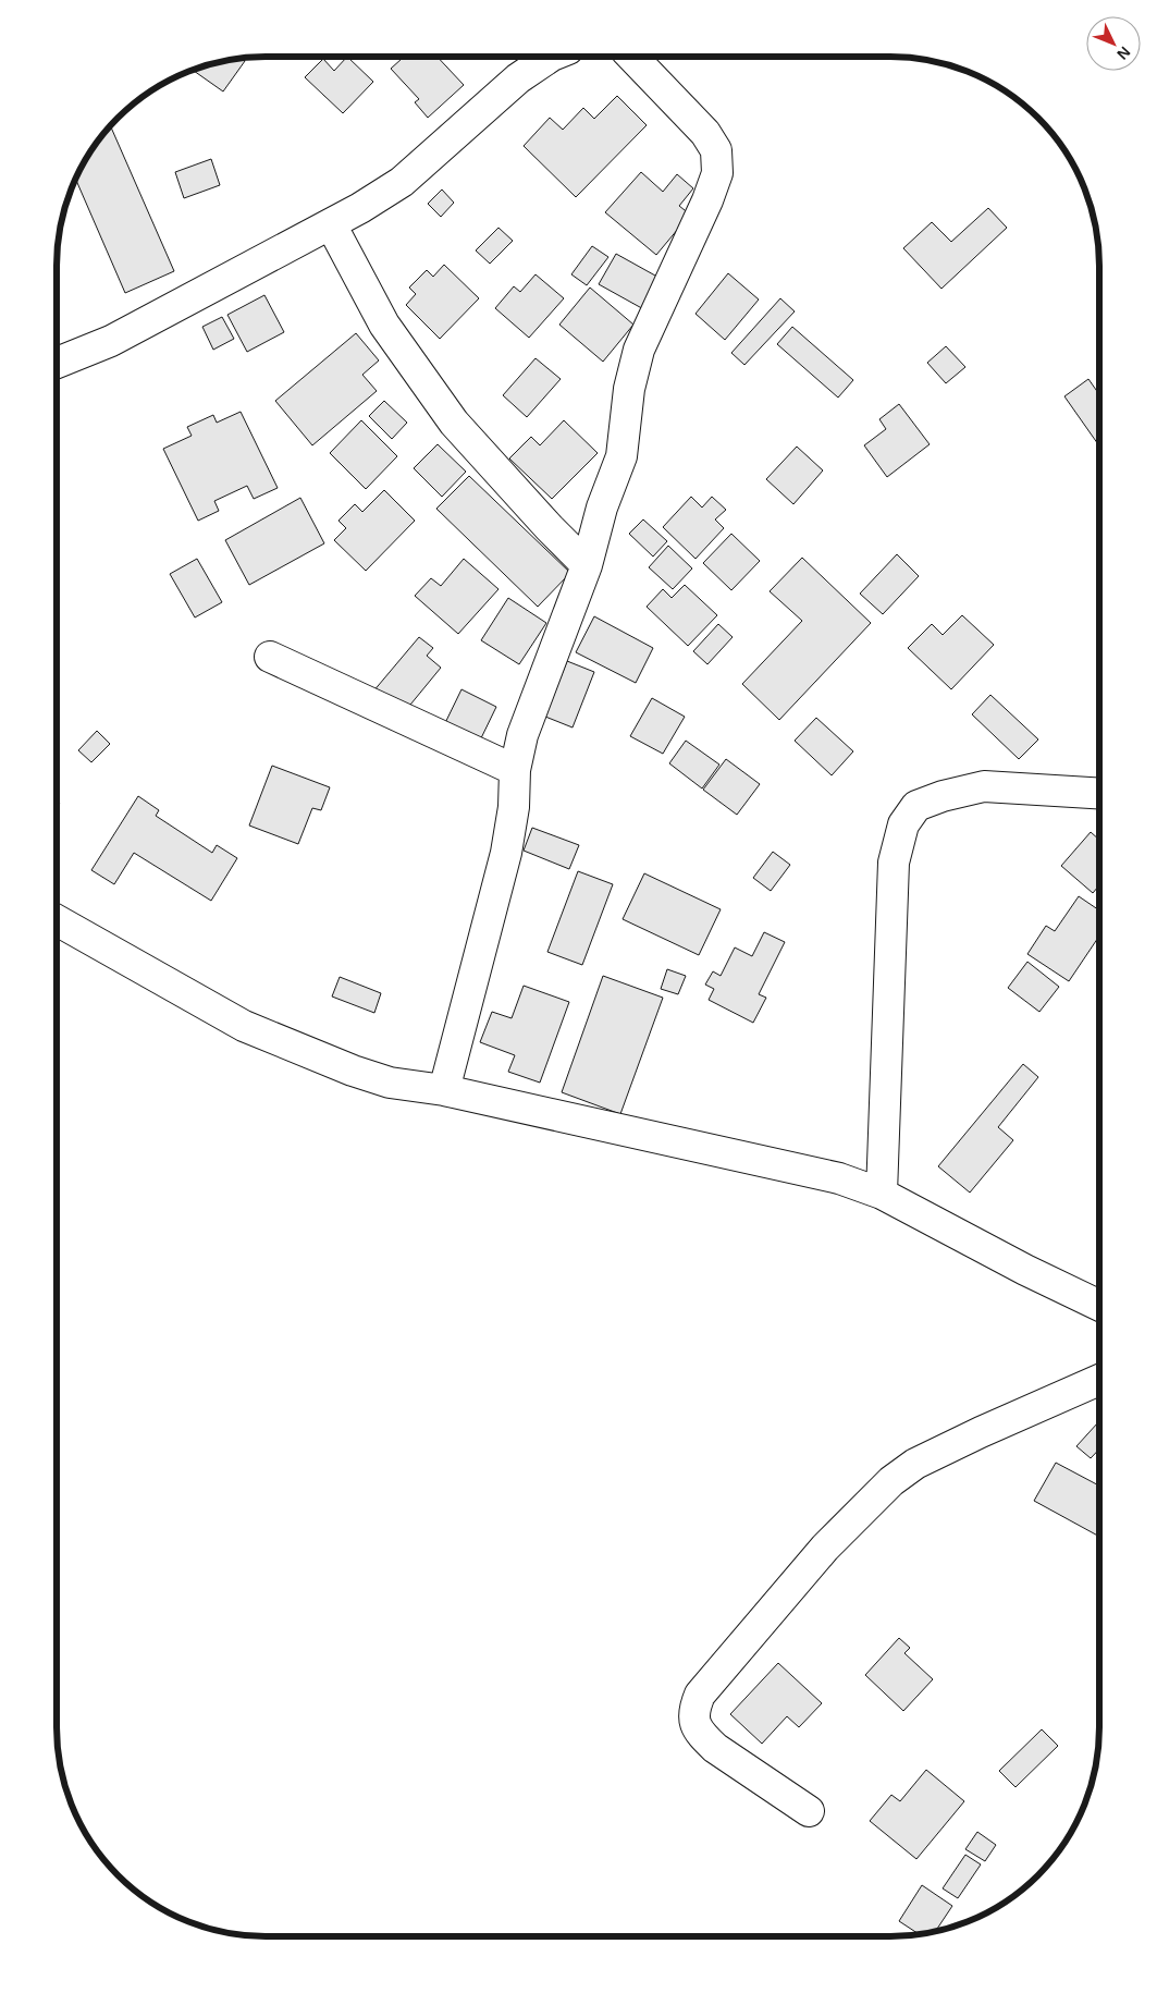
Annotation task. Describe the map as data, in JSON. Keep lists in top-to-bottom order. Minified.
{"north":"bottom right"}
